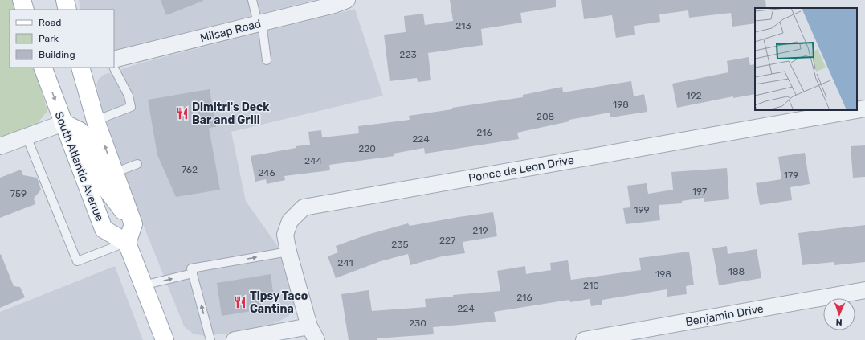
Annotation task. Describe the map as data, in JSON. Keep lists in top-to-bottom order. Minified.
{"streets":{"main road":["South Atlantic Avenue"],"street":["Milsap Road","Ponce de Leon Drive","Benjamin Drive"]},"places":{"restaurant":["Dimitri's Deck Bar and Grill","Tipsy Taco Cantina"]},"house_numbers":["213","223","192","198","208","216","224","220","244","762","246","179","197","759","199","219","227","235","241","188","198","210","216","224","230"],"legend":["Road","Park","Building"],"north":"bottom"}
